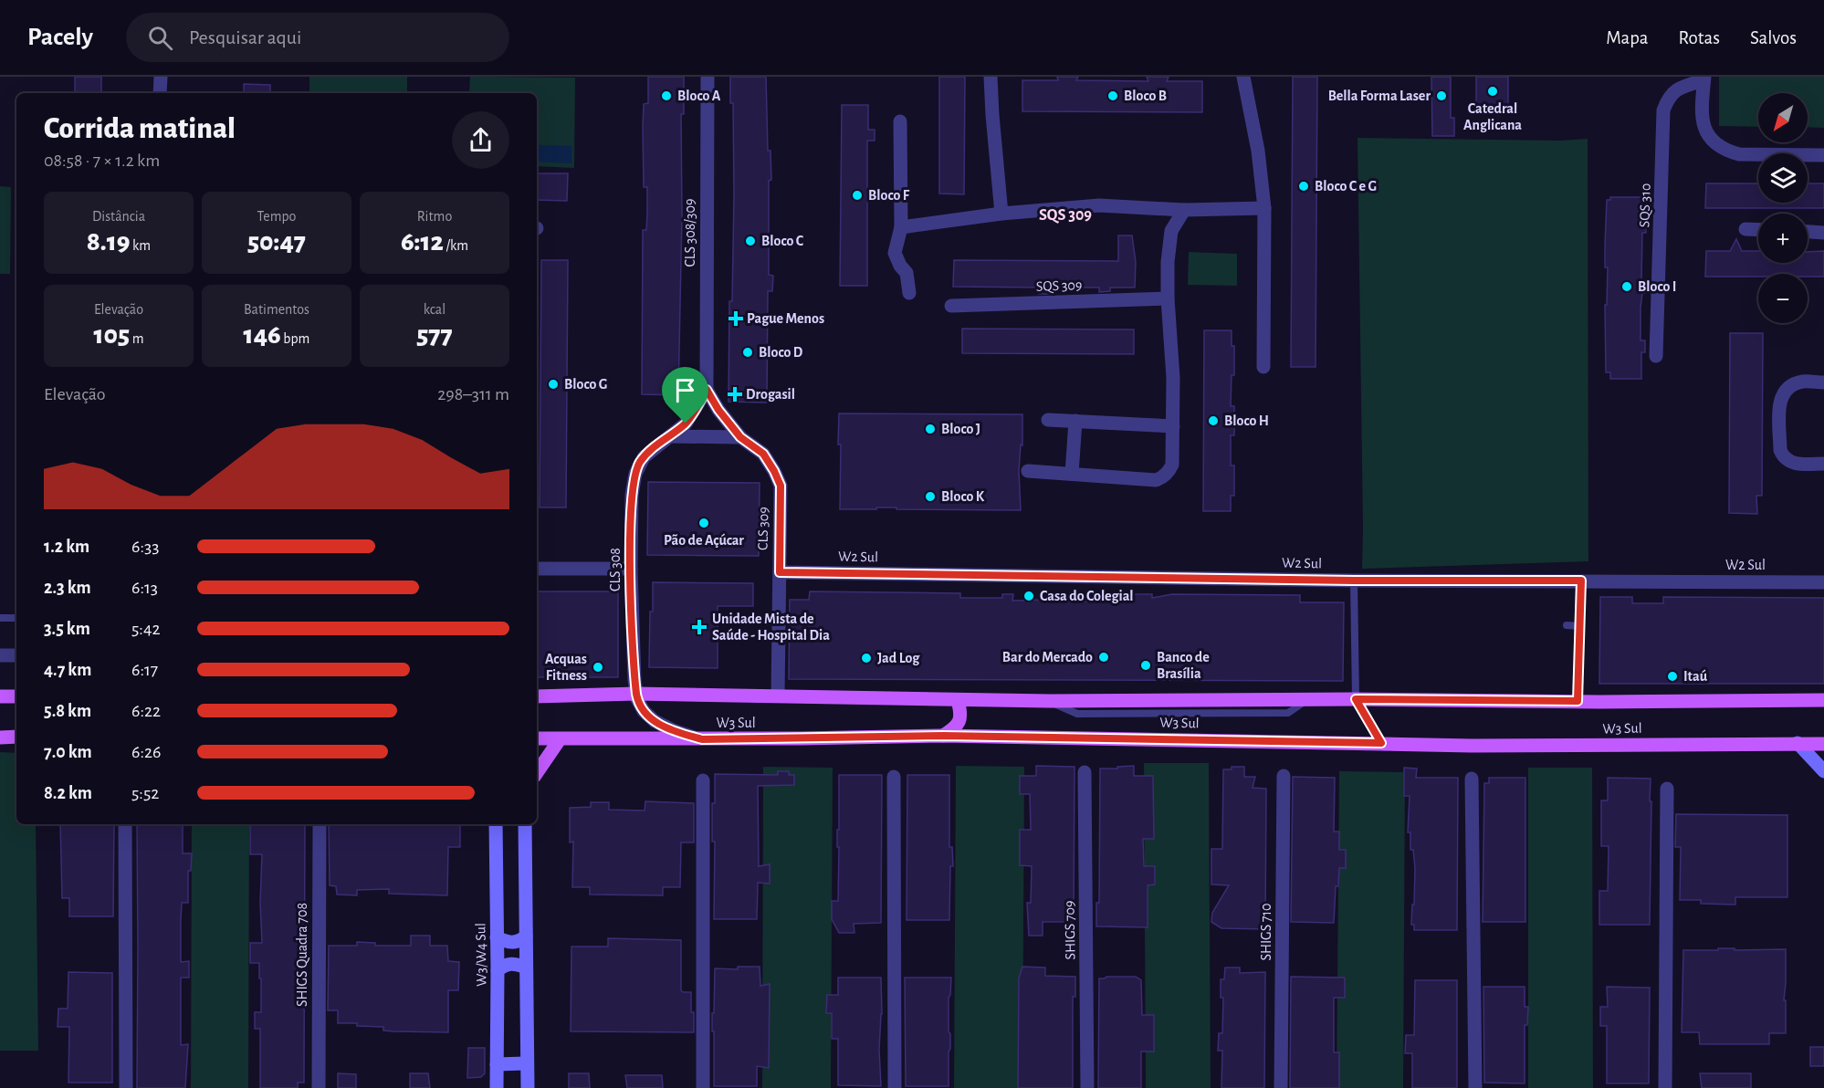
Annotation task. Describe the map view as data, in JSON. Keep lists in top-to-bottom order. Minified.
{"streets":{"main road":["W3 Sul","W3/W4 Sul"],"street":["SQS 310","CLS 308/309","SQS 309","CLS 309","W2 Sul","CLS 308","SHIGS 709","SHIGS 710","SHIGS Quadra 708"]},"crossings":[["CLS 308/309","CLS 309"],["CLS 308/309","CLS 308"],["CLS 309","W2 Sul"],["CLS 309","CLS 308"],["CLS 309","W3 Sul"],["CLS 308","W3 Sul"]],"districts":["SQS 309"],"places":{"other":["Catedral Anglicana","Bloco A","Bloco B","Bella Forma Laser","Bloco C e G","Bloco F","Bloco C","Bloco I","Bloco D","Bloco G","Bloco H","Bloco J","Bloco K","Pão de Açúcar","Casa do Colegial","Bar do Mercado","Jad Log","Banco de Brasília","Acquas Fitness","Itaú"],"health":["Pague Menos","Drogasil","Unidade Mista de Saúde - Hospital Dia"]},"north":"bottom left","page":{"header":"Pacely","search":"Pesquisar aqui","nav":["Mapa","Rotas","Salvos"],"map_buttons":["+","−"],"heading":["Corrida matinal","08:58 · 7 × 1.2 km"],"stats":[["Distância","8.19 km"],["Tempo","50:47"],["Ritmo","6:12 /km"],["Elevação","105 m"],["Batimentos","146 bpm"],["kcal","577"]],"chart":["Elevação","298–311 m"],"list":[{"name":"1.2 km","note":"6:33"},{"name":"2.3 km","note":"6:13"},{"name":"3.5 km","note":"5:42"},{"name":"4.7 km","note":"6:17"},{"name":"5.8 km","note":"6:22"},{"name":"7.0 km","note":"6:26"},{"name":"8.2 km","note":"5:52"}]}}
